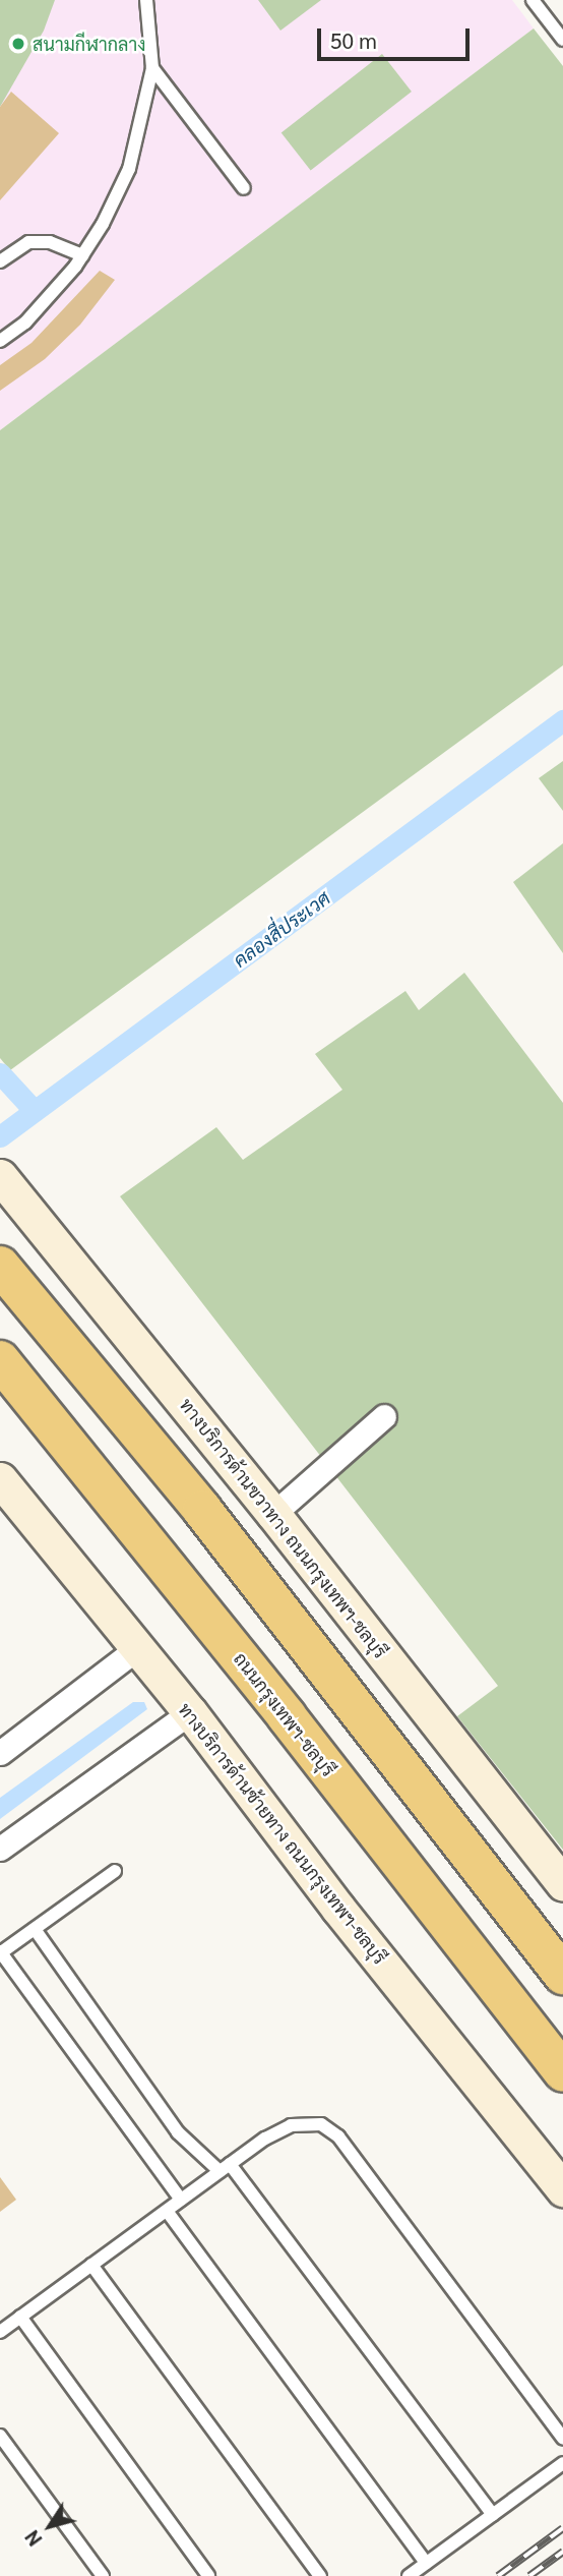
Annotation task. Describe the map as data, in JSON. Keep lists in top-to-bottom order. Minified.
{"streets":{"highway":["ถนนกรุงเทพฯ-ชลบุรี"],"main road":["ทางบริการด้านขวาทาง ถนนกรุงเทพฯ-ชลบุรี","ทางบริการด้านซ้ายทาง ถนนกรุงเทพฯ-ชลบุรี"]},"water":["คลองสี่ประเวศ"],"places":["สนามกีฬากลาง"],"scale_bar":"50 m","north":"bottom left"}
